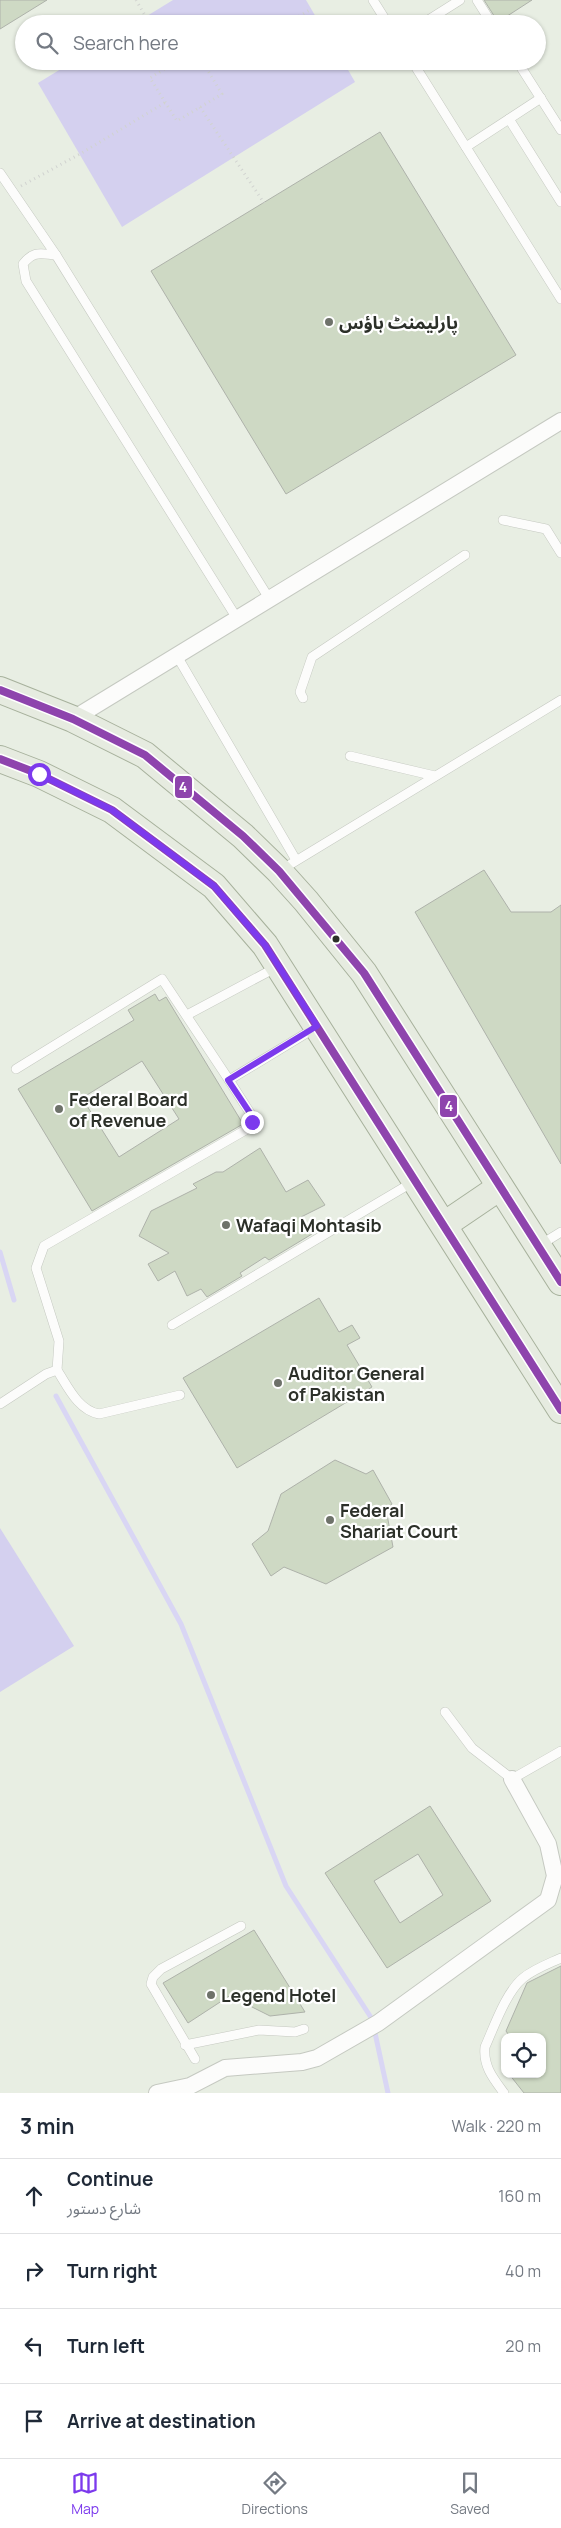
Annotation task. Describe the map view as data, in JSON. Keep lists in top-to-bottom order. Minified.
{"places":["پارلیمنٹ ہاؤس","Federal Board of Revenue","Wafaqi Mohtasib","Auditor General of Pakistan","Federal Shariat Court","Legend Hotel"],"lines":["transit line 4"],"page":{"search":"Search here","heading":["3 min","Walk · 220 m"],"list":[["Continue","شارع دستور","160 m"],["Turn right","40 m"],["Turn left","20 m"],"Arrive at destination"],"nav":["Map","Directions","Saved"]}}
